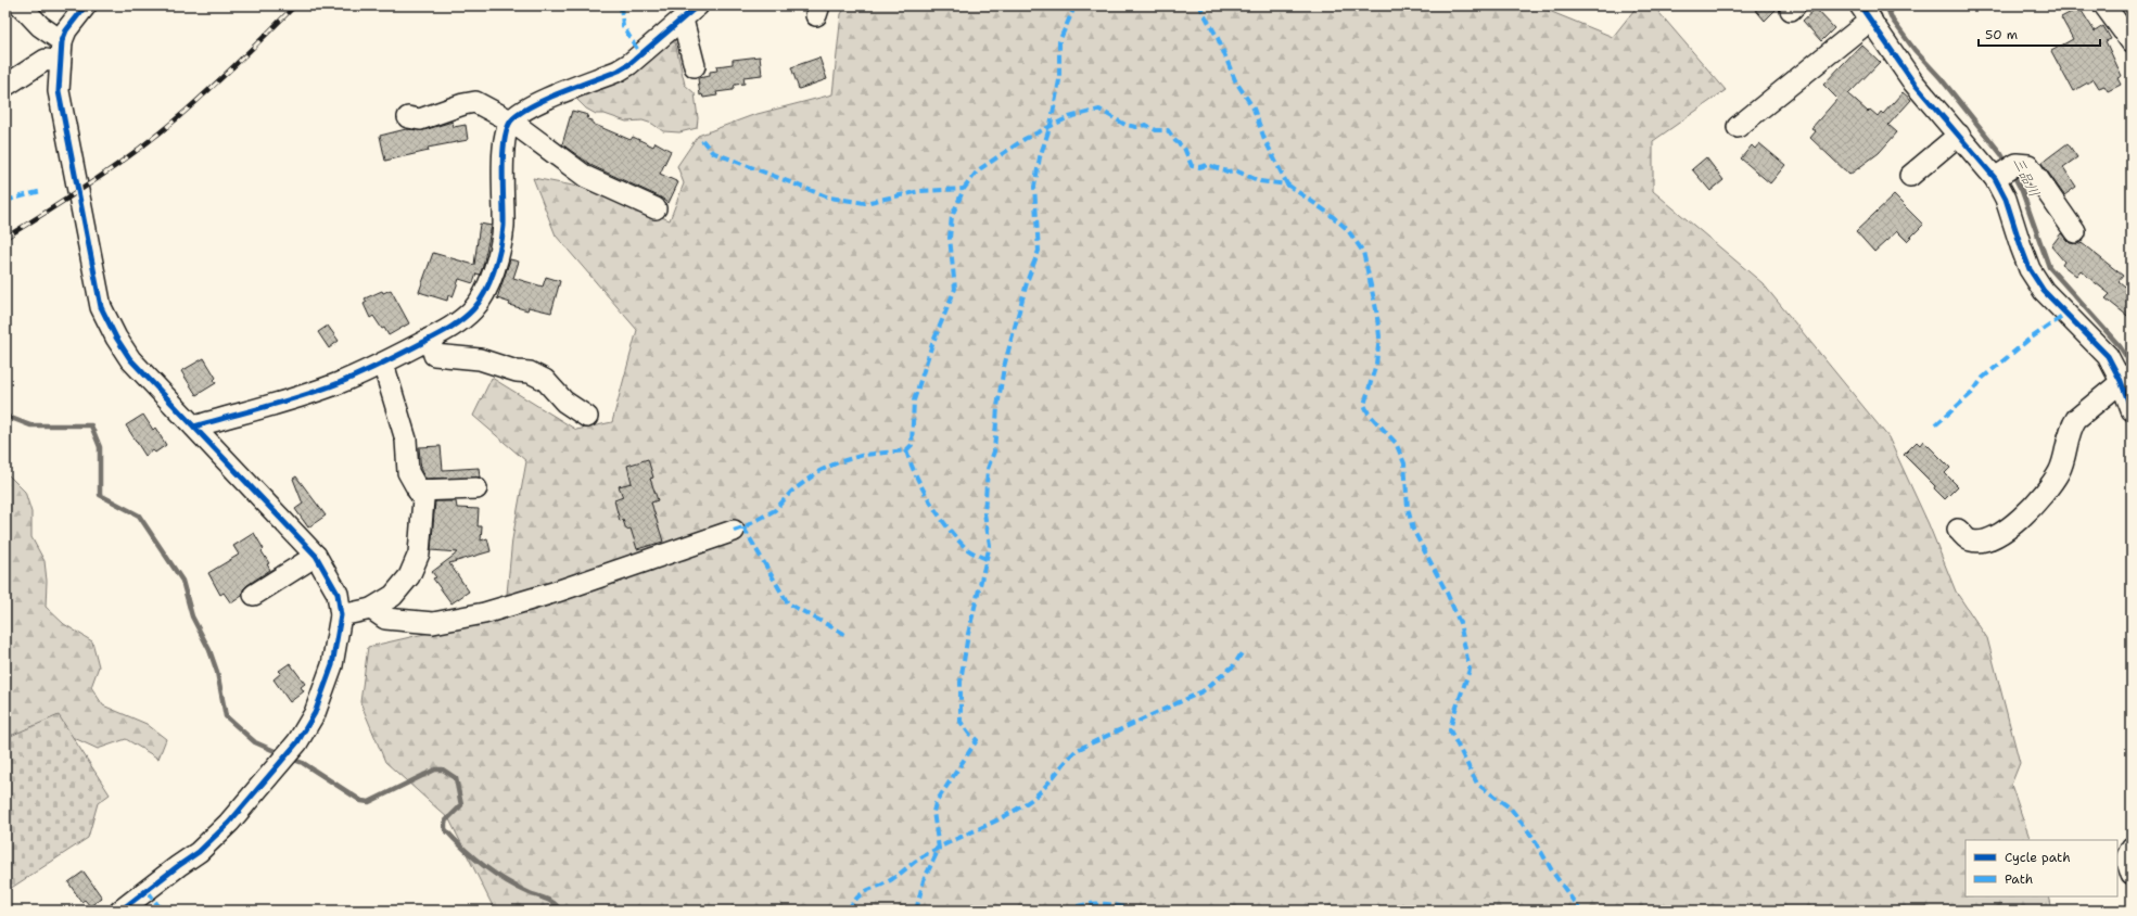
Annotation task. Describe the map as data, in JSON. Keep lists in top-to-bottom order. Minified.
{"water":["三品川"],"legend":["Cycle path","Path"],"scale_bar":"50 m"}
